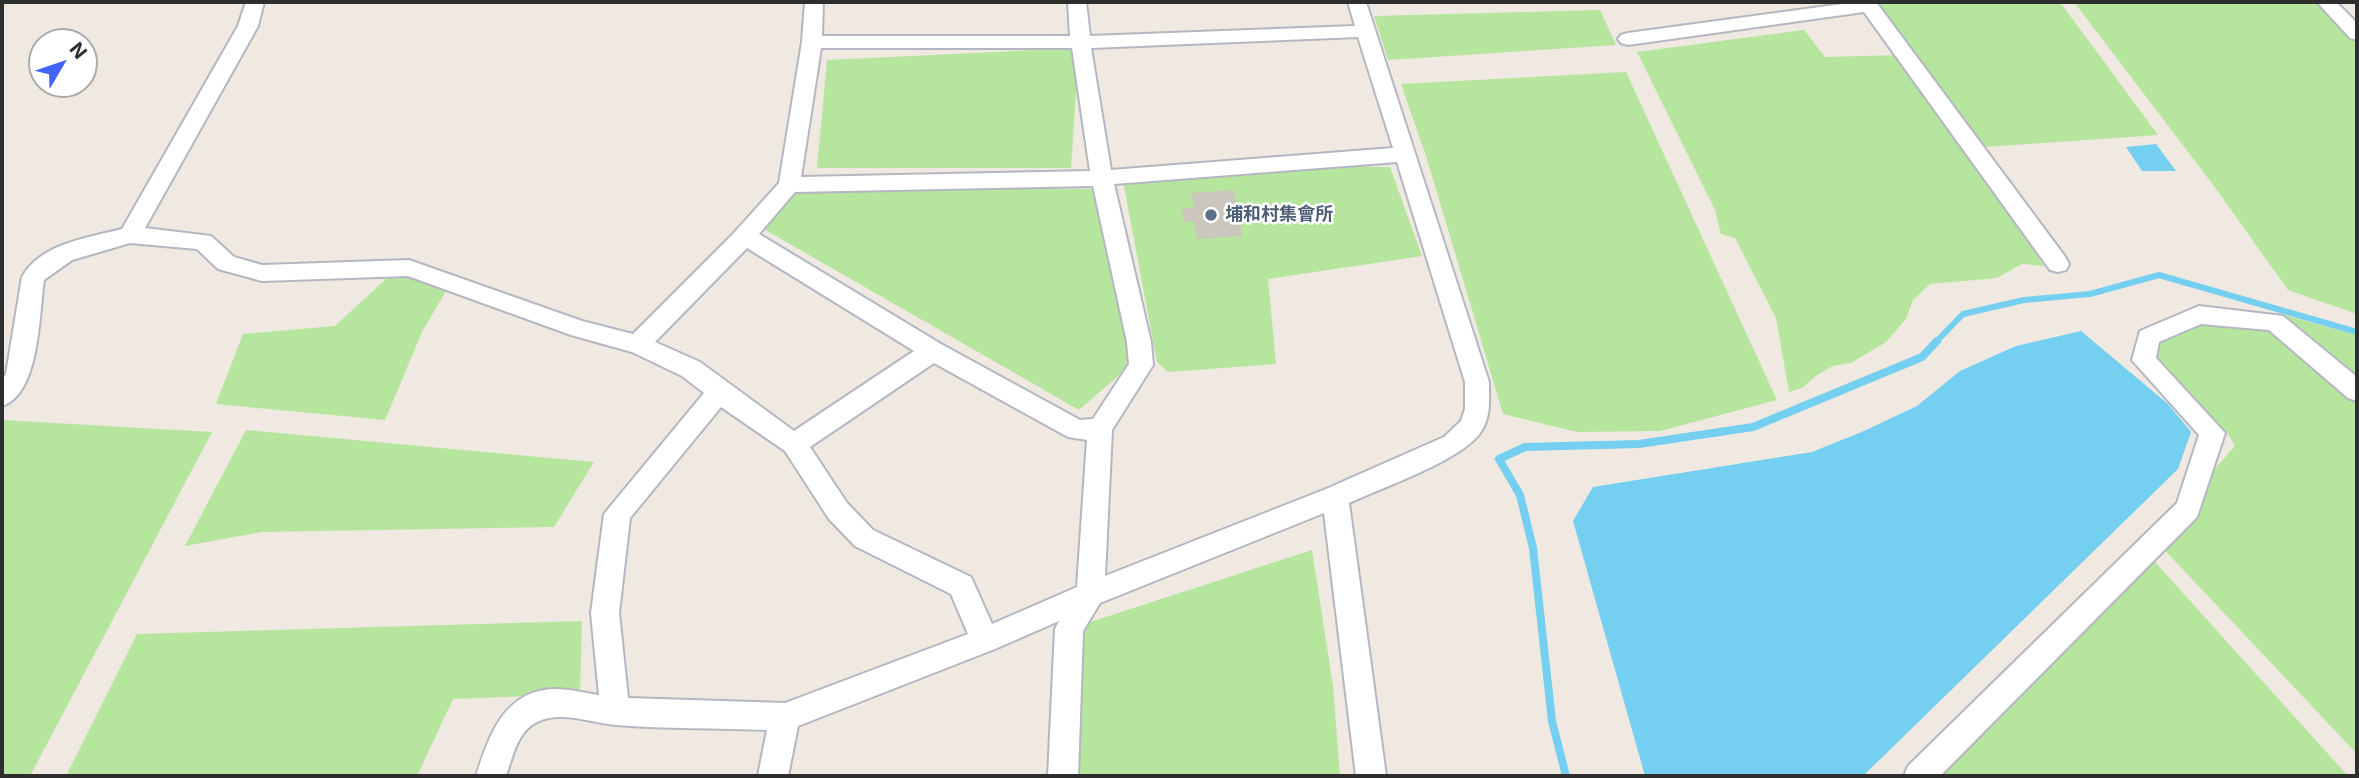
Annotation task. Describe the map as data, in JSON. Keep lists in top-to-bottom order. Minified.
{"places":["埔和村集會所"],"north":"top right"}
